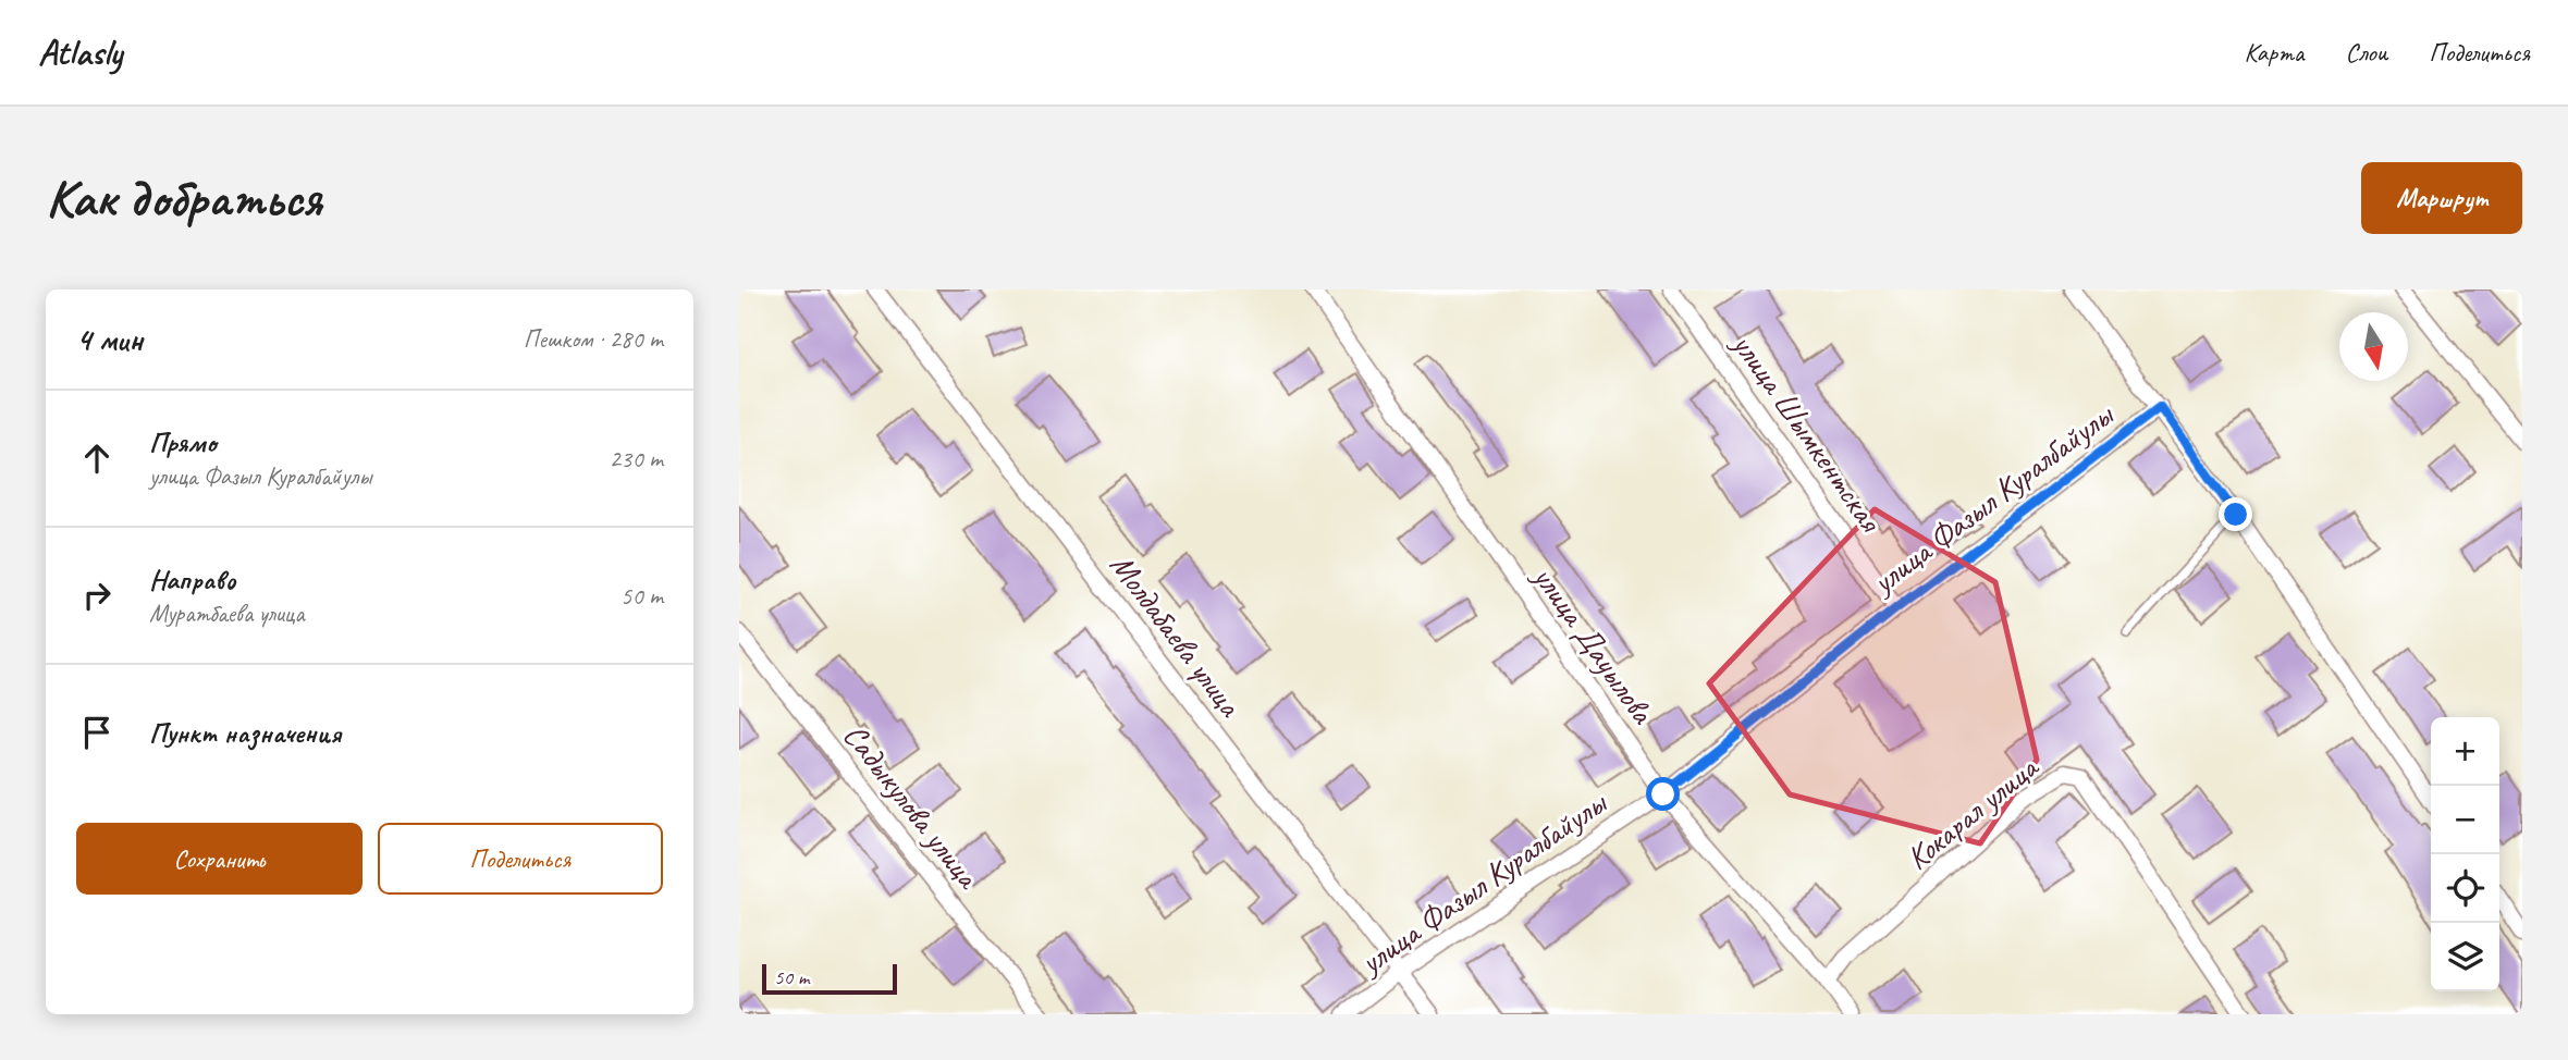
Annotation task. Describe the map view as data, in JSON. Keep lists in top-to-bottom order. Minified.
{"streets":{"street":["улица Шымкентская","улица Фазыл Куралбайулы","Молдабаева улица","улица Дауылова","Садыкулова улица","Кокарал улица"]},"crossings":[["улица Шымкентская","улица Фазыл Куралбайулы"],["улица Фазыл Куралбайулы","Молдабаева улица"],["улица Фазыл Куралбайулы","улица Дауылова"],["улица Дауылова","Кокарал улица"]],"scale_bar":"50 m","north":"bottom","page":{"header":"Atlasly","nav":["Карта","Слои","Поделиться"],"buttons":["Маршрут",["Сохранить","Поделиться"]],"title":"Как добраться","heading":["4 мин","Пешком · 280 m"],"list":[["Прямо","улица Фазыл Куралбайулы","230 m"],["Направо","Муратбаева улица","50 m"],"Пункт назначения"],"map_buttons":["+","−"],"scale":"50 m"}}
